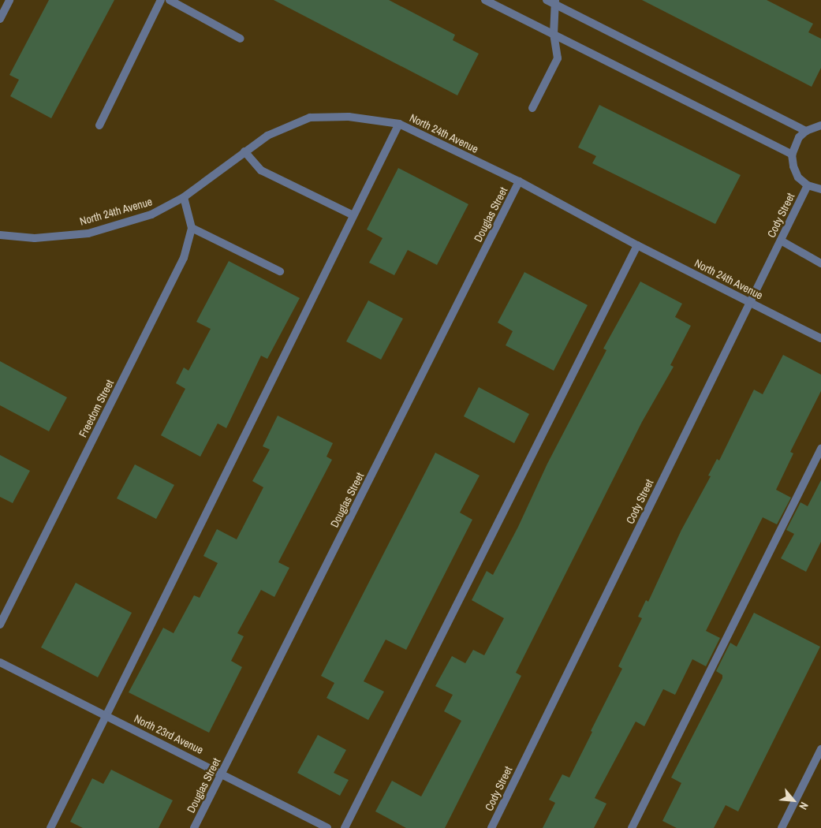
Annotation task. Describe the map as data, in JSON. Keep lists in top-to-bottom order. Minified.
{"streets":{"street":["North 24th Avenue","Douglas Street","Cody Street","Freedom Street","North 23rd Avenue"]},"crossings":[["North 24th Avenue","Douglas Street"],["North 24th Avenue","Cody Street"],["North 24th Avenue","Freedom Street"],["Douglas Street","North 23rd Avenue"]],"north":"bottom right"}
